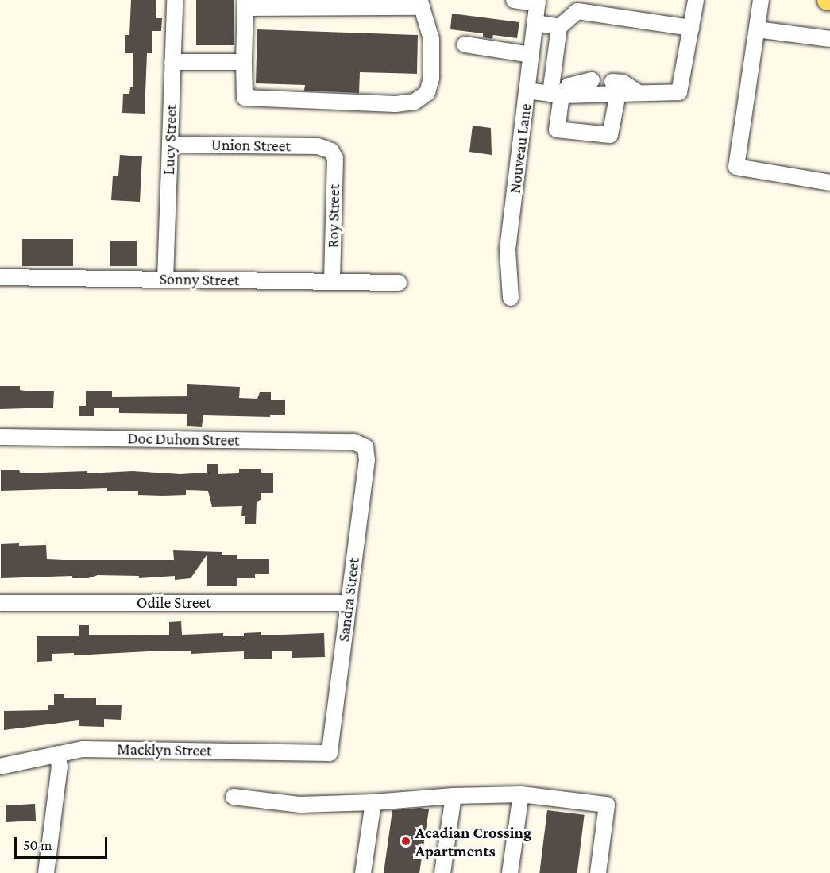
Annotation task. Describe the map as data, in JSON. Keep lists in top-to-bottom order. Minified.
{"streets":{"street":["Lucy Street","Union Street","Nouveau Lane","Roy Street","Sonny Street","Doc Duhon Street","Sandra Street","Odile Street","Macklyn Street"]},"crossings":[["Lucy Street","Union Street"],["Lucy Street","Sonny Street"],["Union Street","Roy Street"],["Roy Street","Sonny Street"],["Doc Duhon Street","Sandra Street"],["Sandra Street","Odile Street"],["Sandra Street","Macklyn Street"]],"places":["Acadian Crossing Apartments"],"scale_bar":"50 m"}
